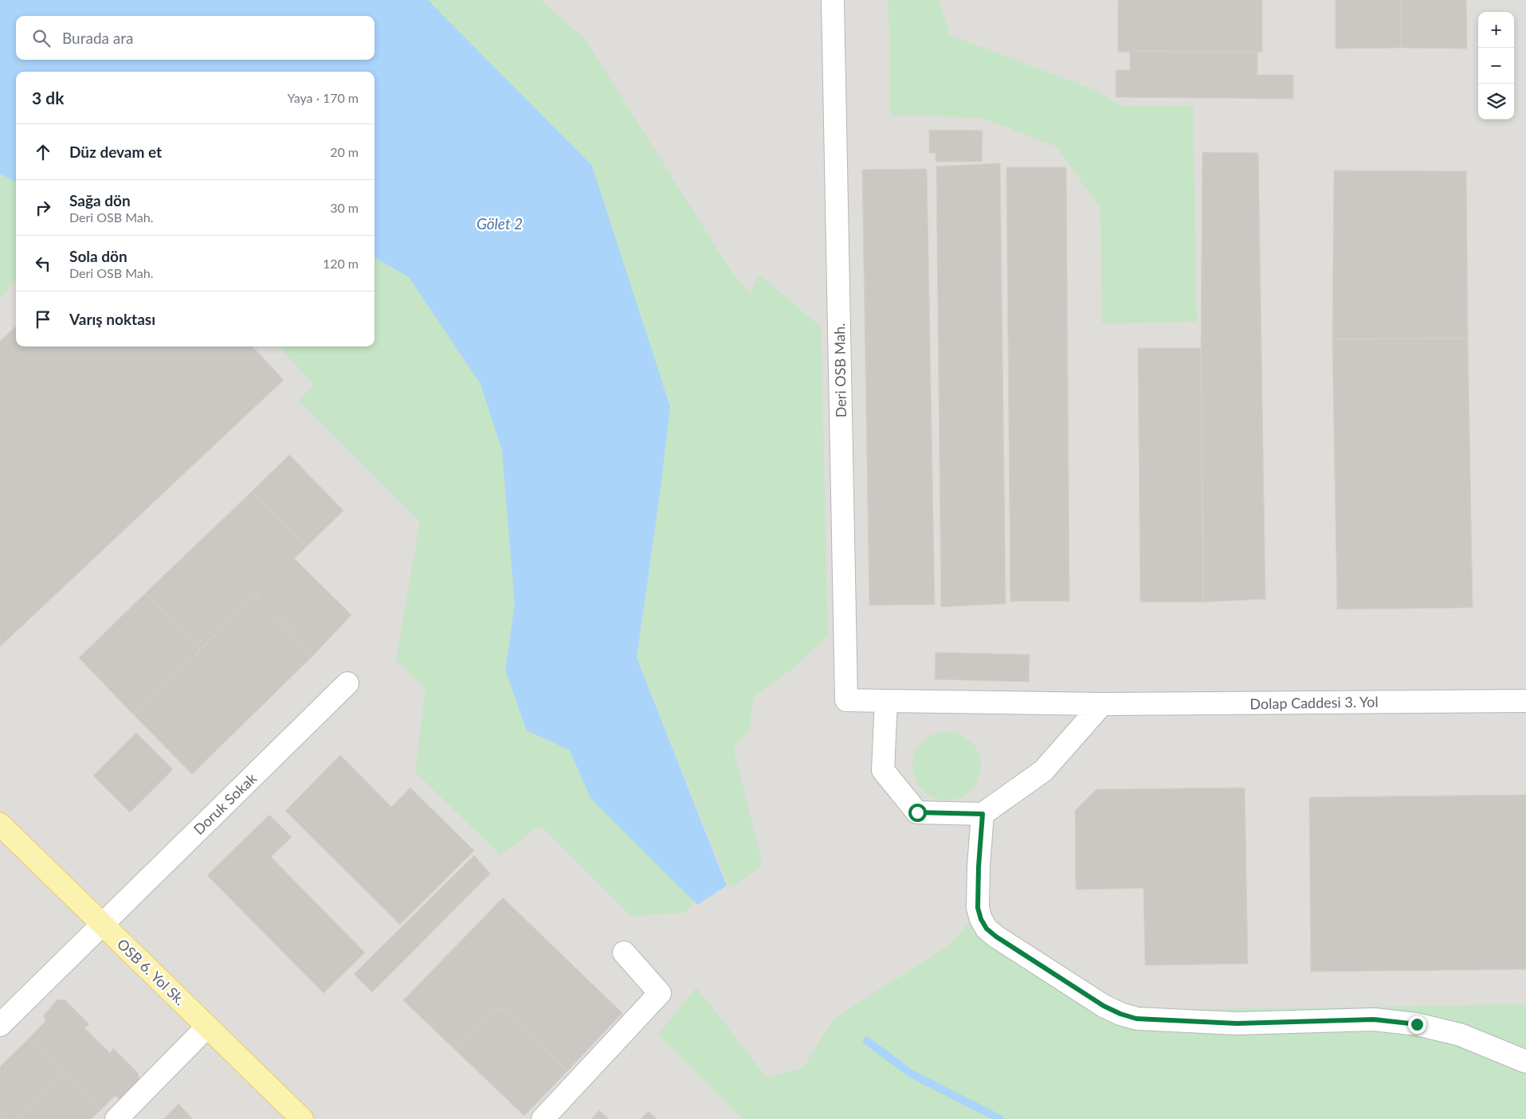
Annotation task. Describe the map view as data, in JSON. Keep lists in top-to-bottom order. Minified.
{"streets":{"main road":["OSB 6. Yol Sk."],"street":["Deri OSB Mah.","Dolap Caddesi 3. Yol","Doruk Sokak"]},"crossings":[["Deri OSB Mah.","Dolap Caddesi 3. Yol"],["Doruk Sokak","OSB 6. Yol Sk."]],"water":["Gölet 2"],"page":{"map_buttons":["+","−"],"search":"Burada ara","heading":["3 dk","Yaya · 170 m"],"list":[["Düz devam et","20 m"],["Sağa dön","Deri OSB Mah.","30 m"],["Sola dön","Deri OSB Mah.","120 m"],"Varış noktası"]}}
